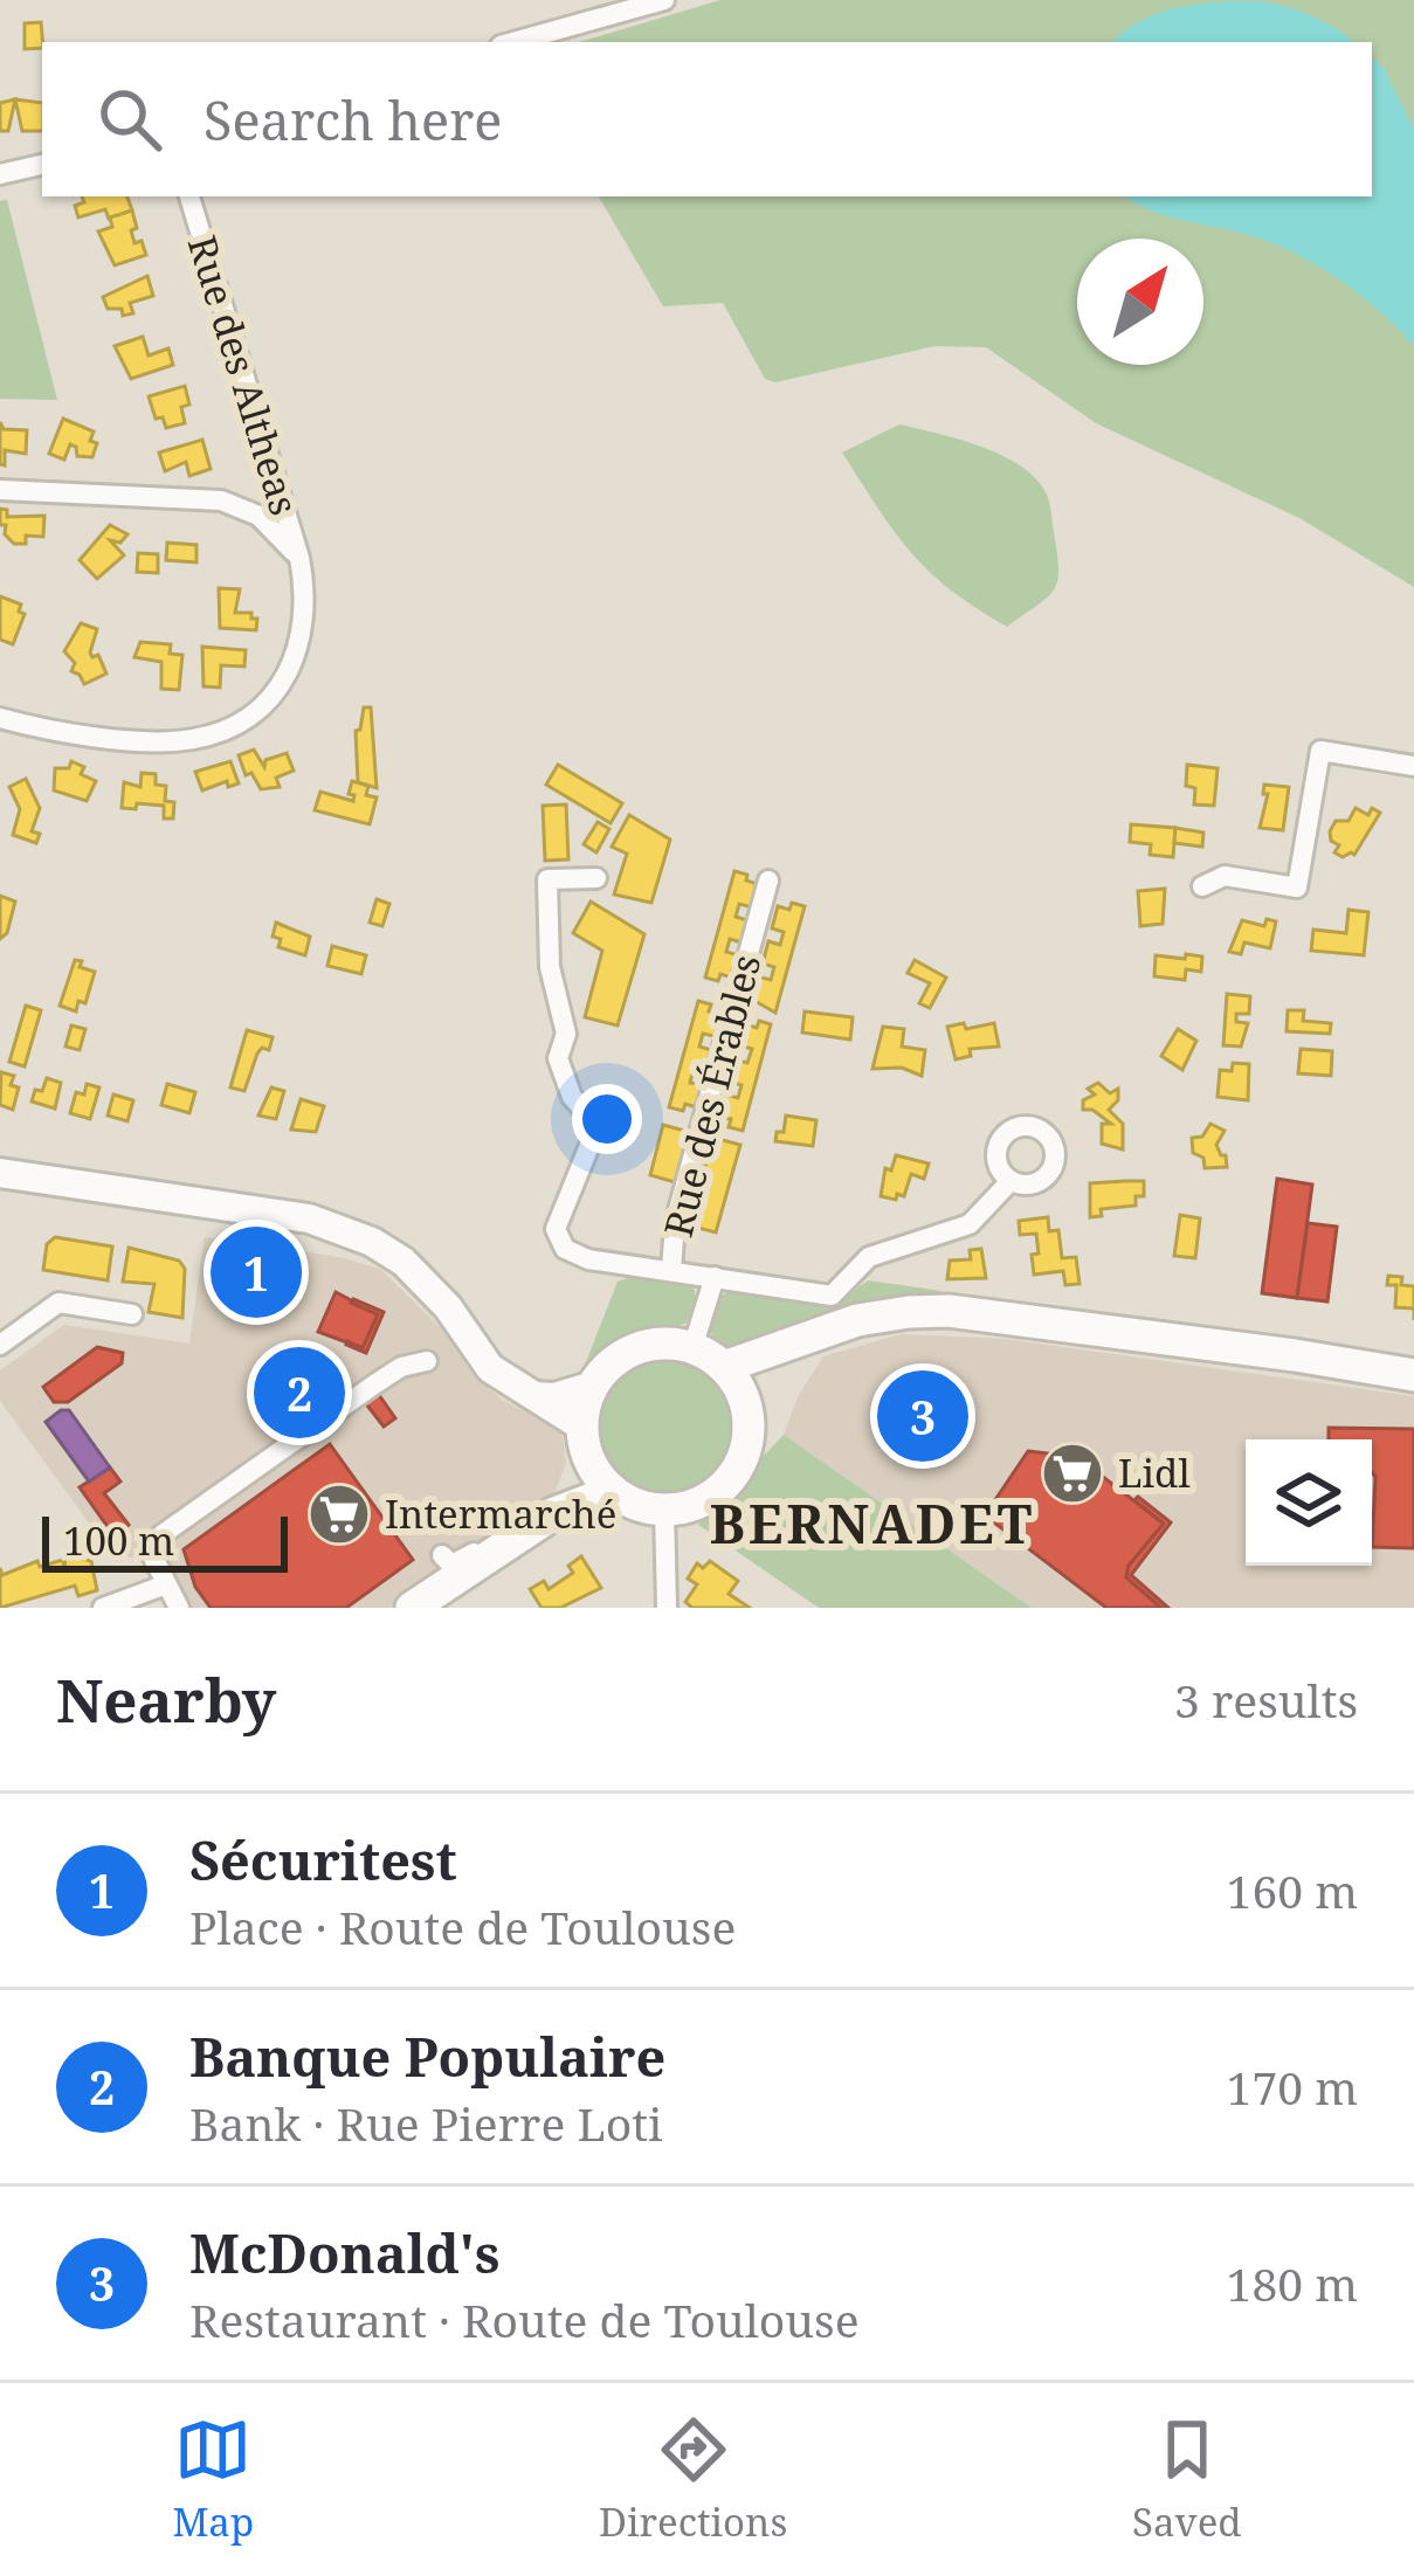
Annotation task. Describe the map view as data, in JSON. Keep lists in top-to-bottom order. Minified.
{"streets":{"street":["Rue des Altheas","Rue des Érables"]},"districts":["BERNADET"],"places":{"supermarket":["Lidl","Intermarché"]},"scale_bar":"100 m","north":"top right","page":{"search":"Search here","pins":["1","2","3"],"scale":"100 m","heading":["Nearby","3 results"],"list":[{"mark":"1","name":"Sécuritest","note":"Place · Route de Toulouse","value":"160 m"},{"mark":"2","name":"Banque Populaire","note":"Bank · Rue Pierre Loti","value":"170 m"},{"mark":"3","name":"McDonald's","note":"Restaurant · Route de Toulouse","value":"180 m"}],"nav":["Map","Directions","Saved"]}}
